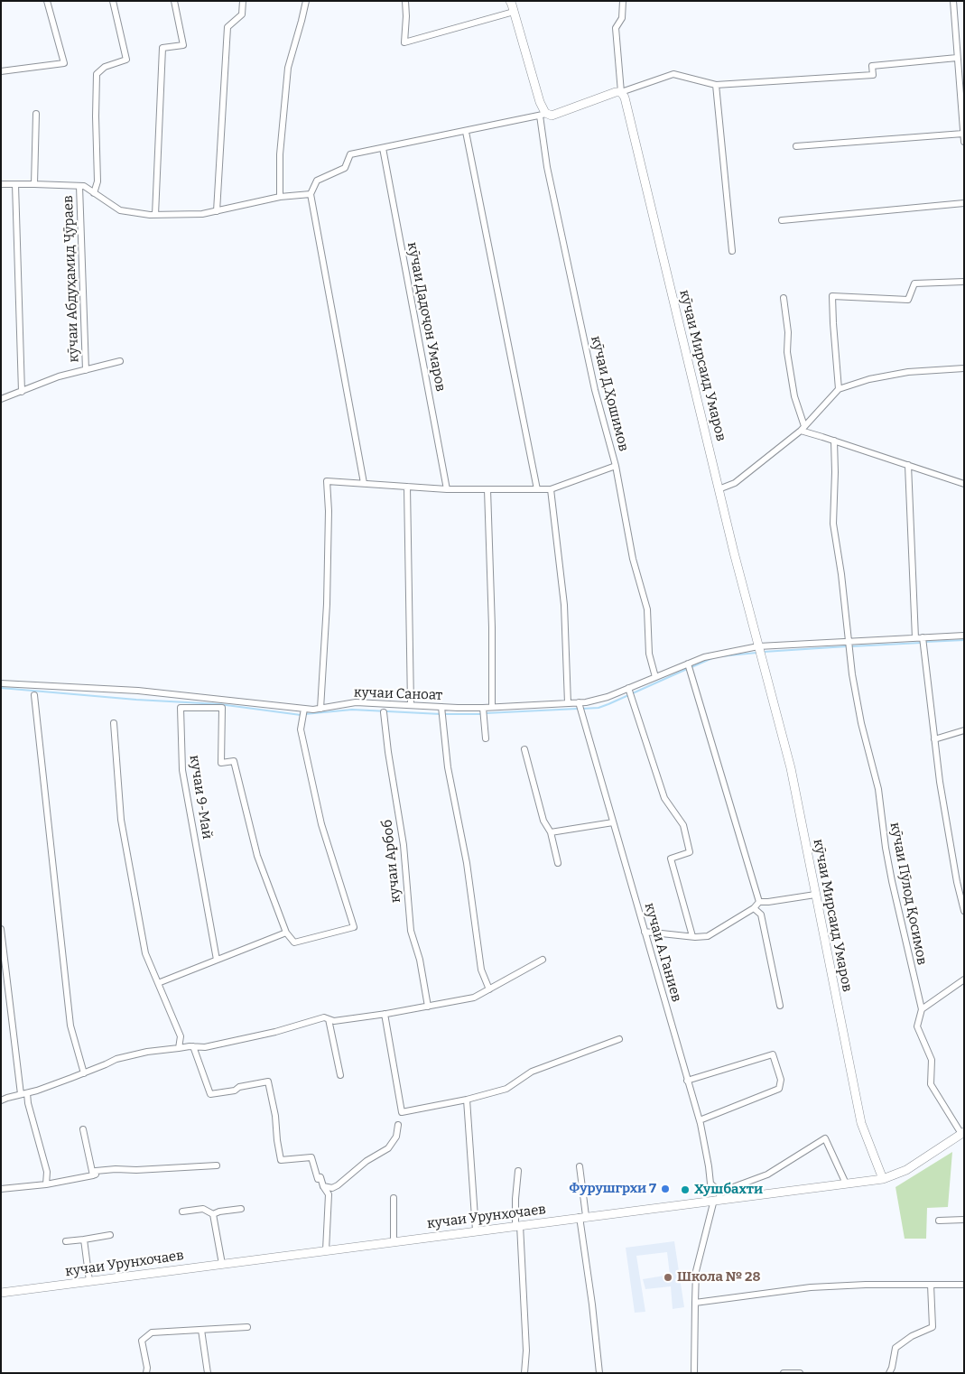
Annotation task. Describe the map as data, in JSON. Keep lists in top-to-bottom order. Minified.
{"streets":{"street":["кӯчаи Абдуҳамид Ҷӯраев","кӯчаи Дадоҷон Умаров","кӯчаи Мирсаид Умаров","кӯчаи Д.Ҳошимов","кучаи Саноат","кучаи 9-Май","кучаи Арбоб","кӯчаи Пӯлод Қосимов","кучаи А.Ганиев","кучаи Урунхочаев"]},"crossings":[["кӯчаи Мирсаид Умаров","кучаи Саноат"],["кӯчаи Мирсаид Умаров","кучаи Урунхочаев"],["кӯчаи Д.Ҳошимов","кучаи Саноат"],["кучаи Саноат","кӯчаи Пӯлод Қосимов"],["кучаи Саноат","кучаи А.Ганиев"],["кӯчаи Пӯлод Қосимов","кучаи Урунхочаев"],["кучаи А.Ганиев","кучаи Урунхочаев"]],"places":["Фурушгрхи 7","Хушбахти","Школа № 28"]}
